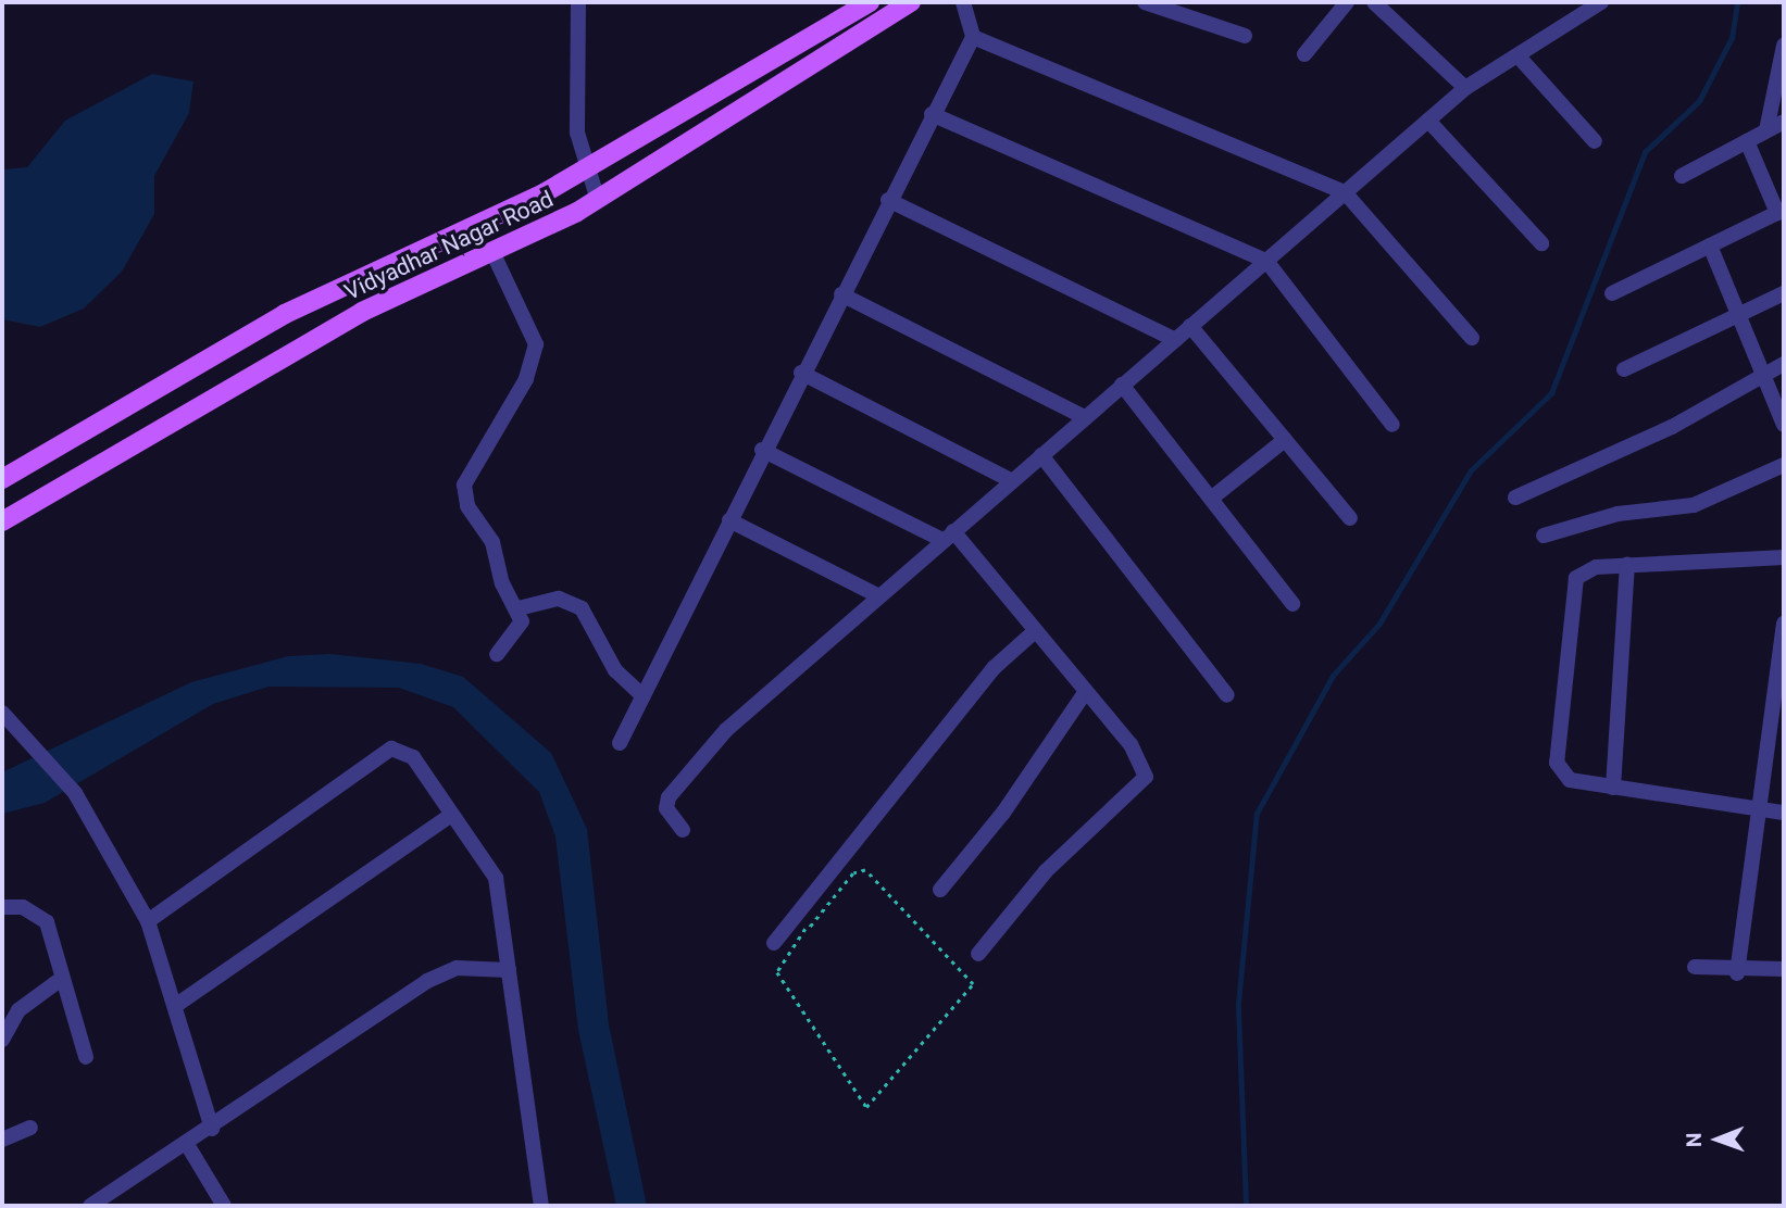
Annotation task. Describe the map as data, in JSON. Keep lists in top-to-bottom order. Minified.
{"streets":{"main road":["Vidyadhar Nagar Road"]},"north":"left"}
